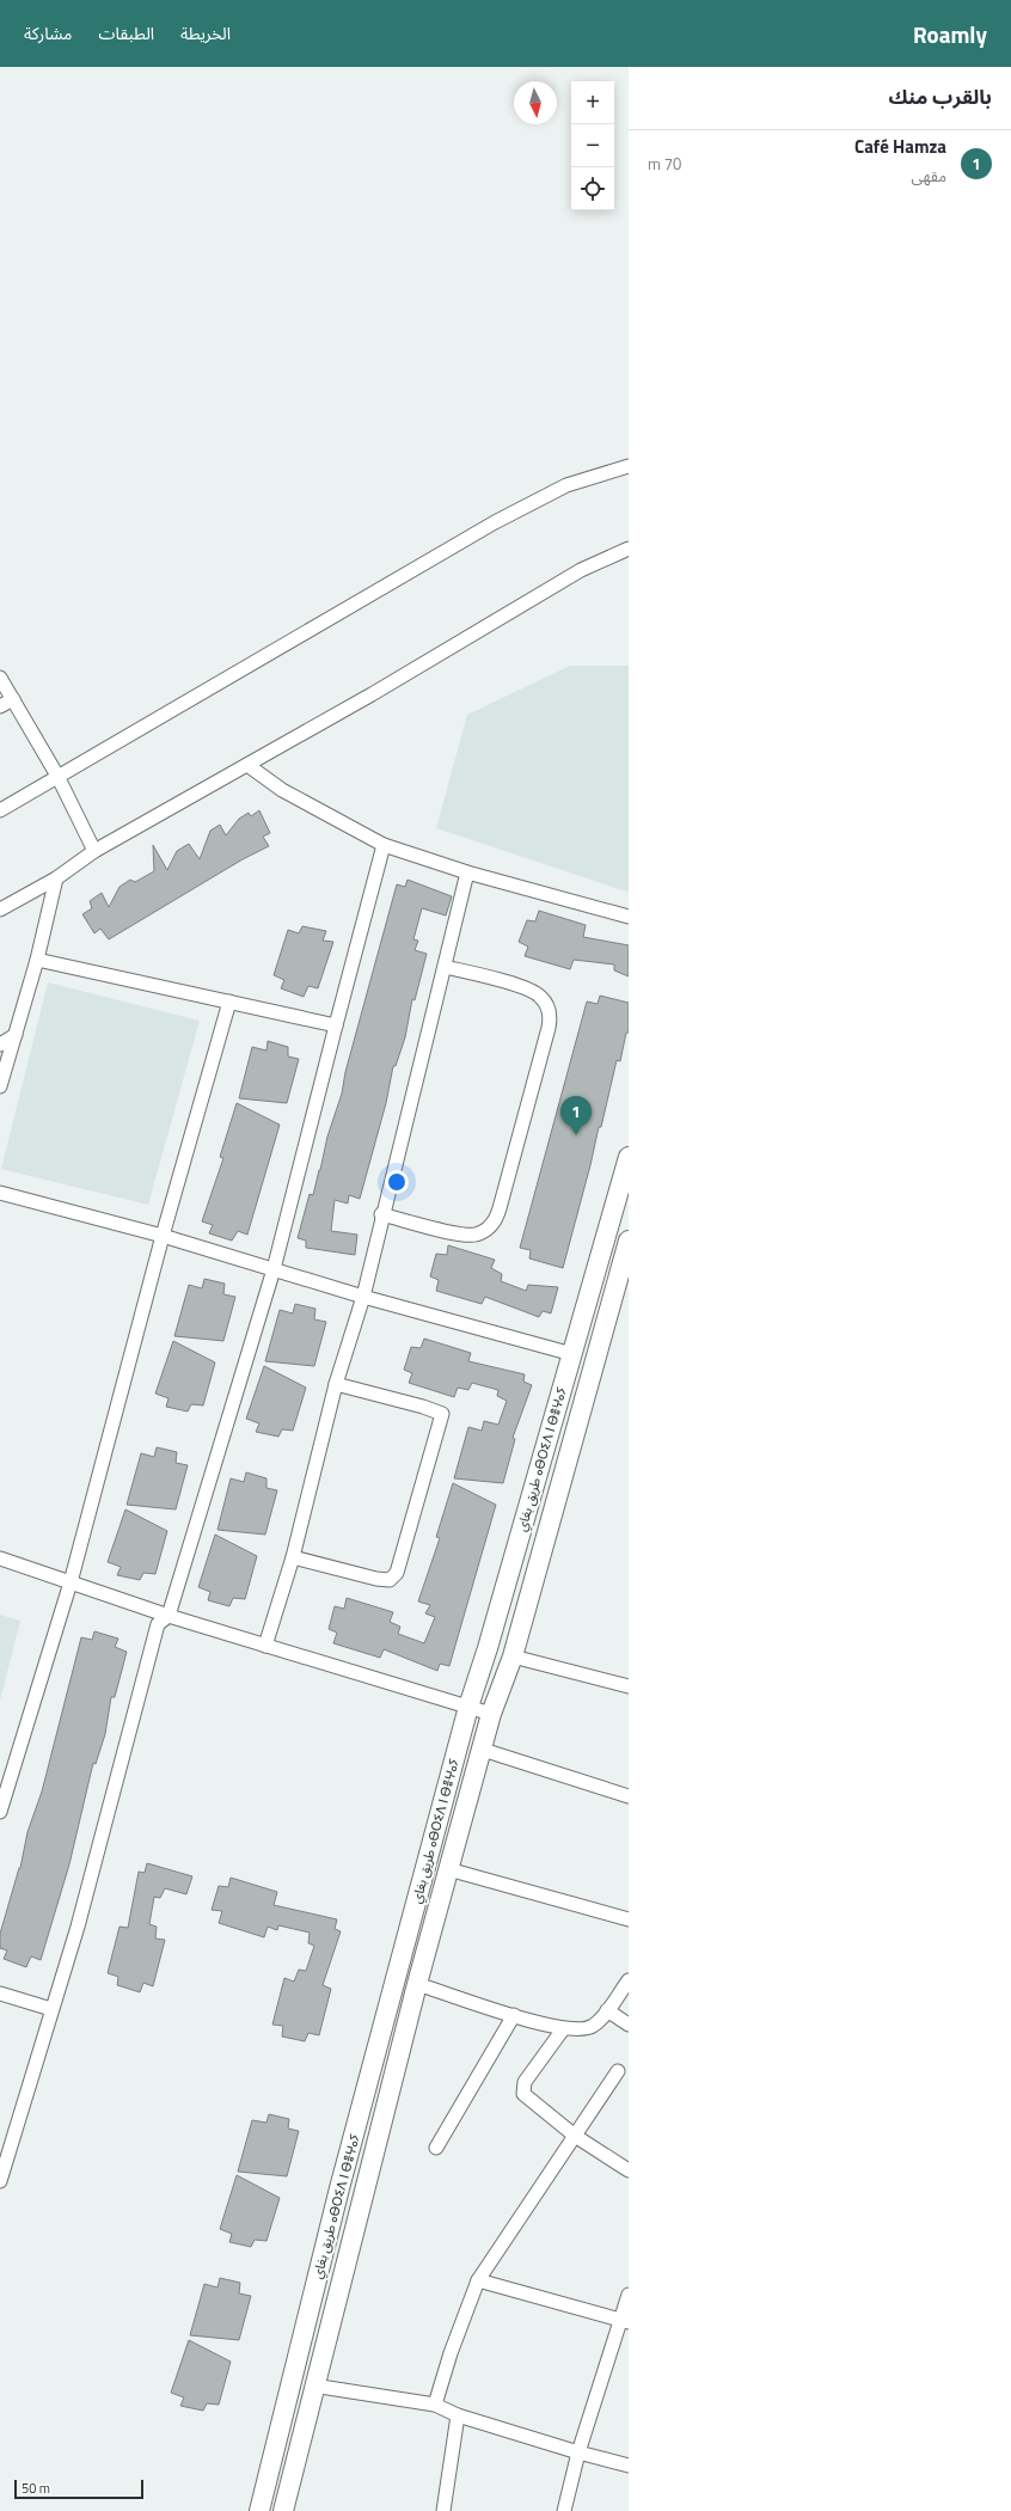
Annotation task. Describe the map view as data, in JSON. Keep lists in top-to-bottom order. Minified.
{"streets":{"main road":["طريق بغاي ⴰⴱⵔⵉⴷ ⵏ ⴱⴻⵖⴰⵢ"]},"scale_bar":"50 m","north":"bottom","page":{"header":"Roamly","nav":["الخريطة","الطبقات","مشاركة"],"heading":"بالقرب منك","map_buttons":["+","−"],"list":[{"mark":"1","name":"Café Hamza","note":"مقهى","value":"70 m"}],"pins":"1","scale":"50 m"}}
